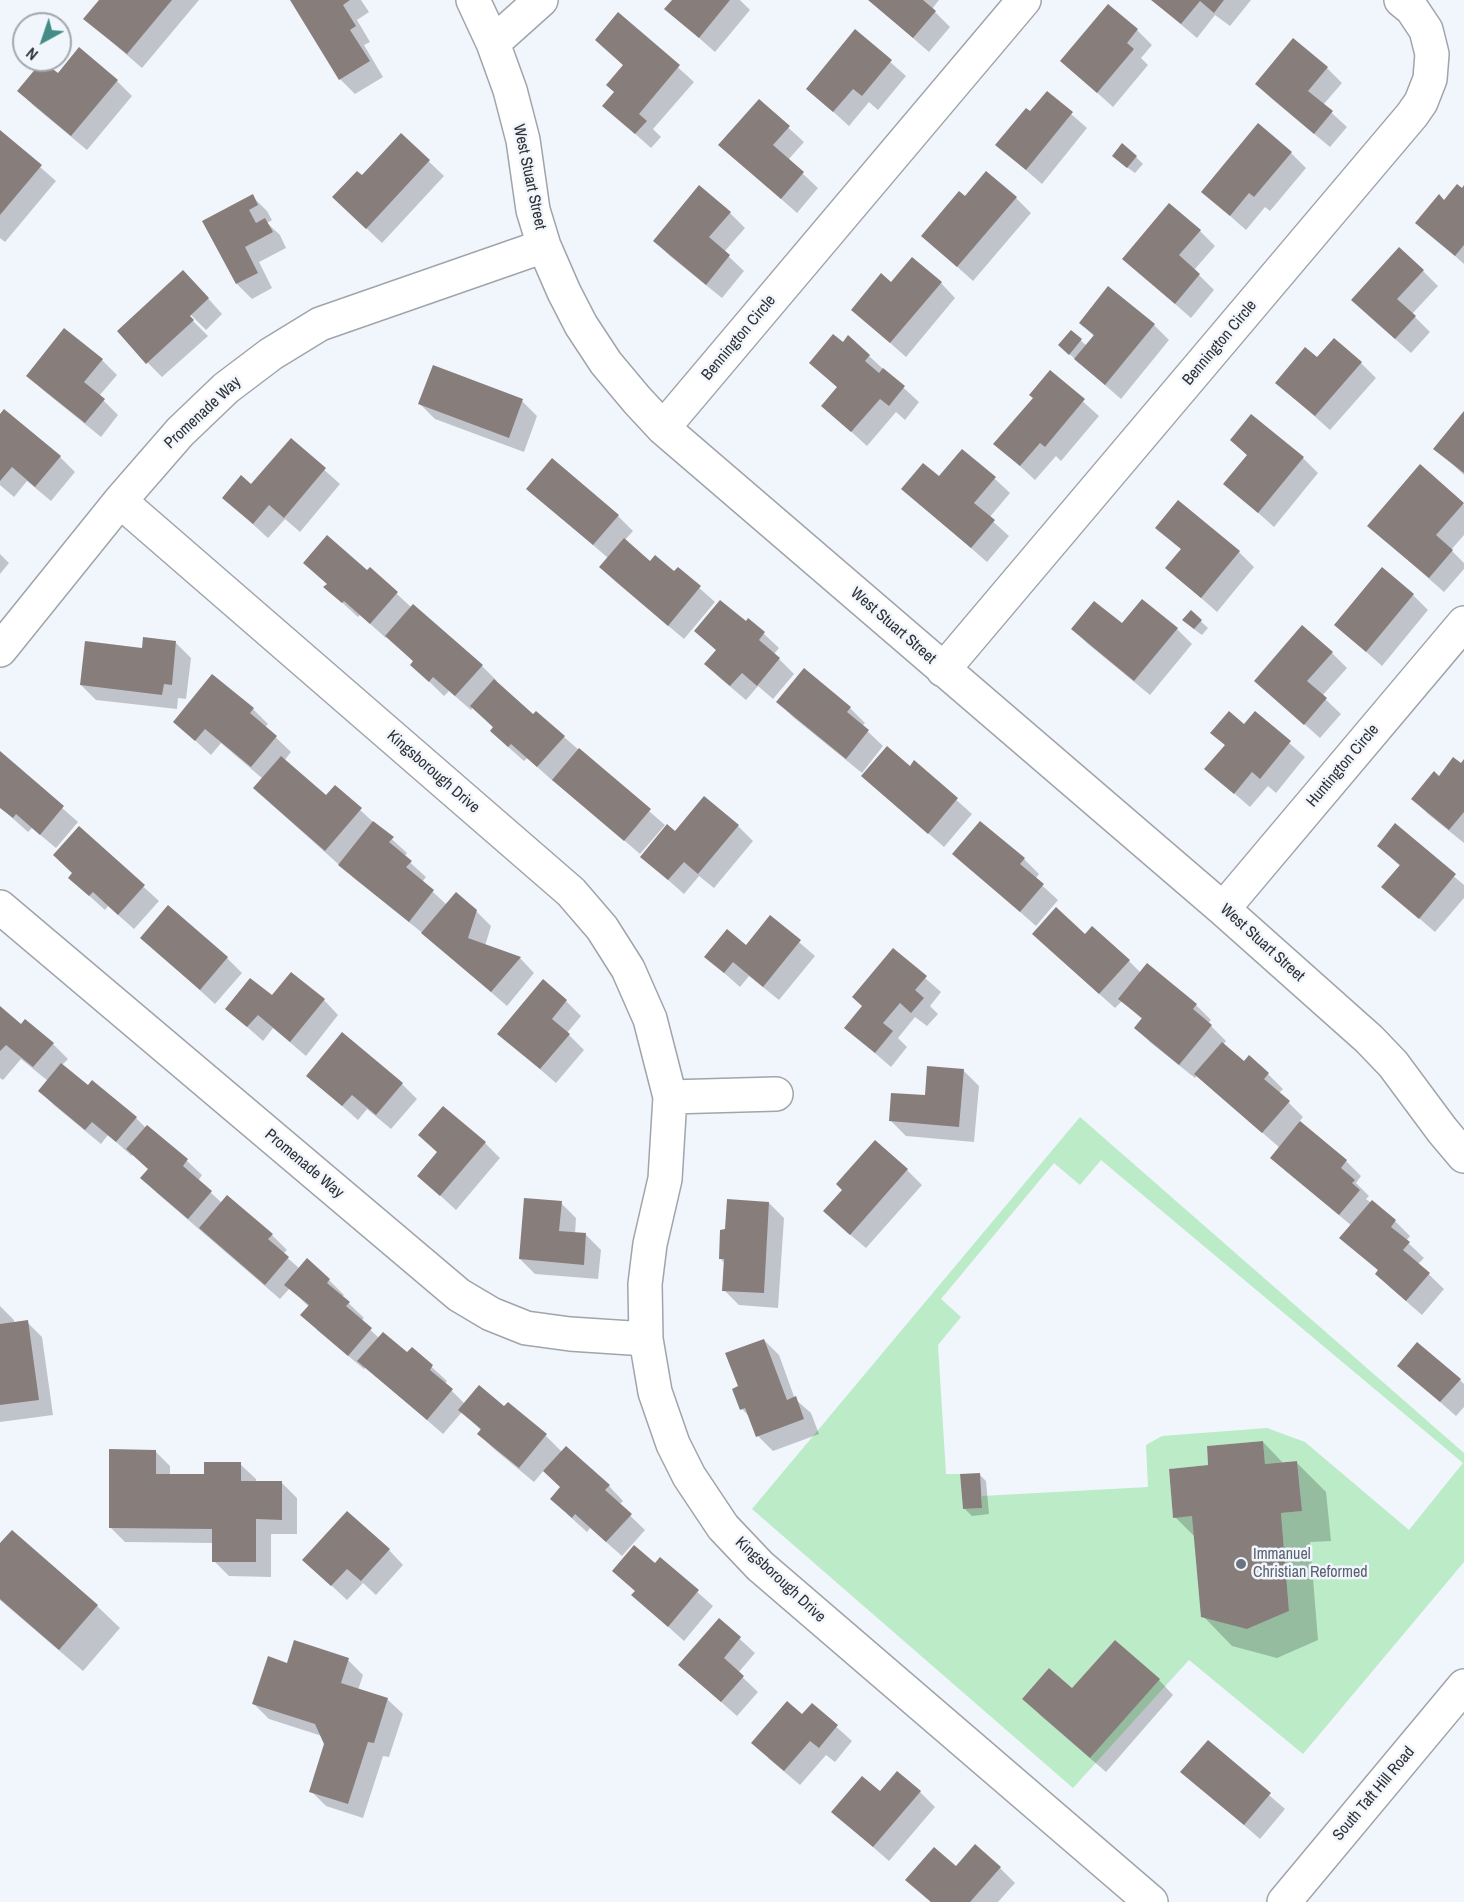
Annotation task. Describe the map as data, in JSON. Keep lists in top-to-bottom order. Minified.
{"streets":{"street":["West Stuart Street","Bennington Circle","Promenade Way","Huntington Circle","Kingsborough Drive","South Taft Hill Road"]},"crossings":[["West Stuart Street","Bennington Circle"],["West Stuart Street","Promenade Way"],["West Stuart Street","Huntington Circle"],["Promenade Way","Kingsborough Drive"]],"places":["Immanuel Christian Reformed"],"north":"bottom left"}
